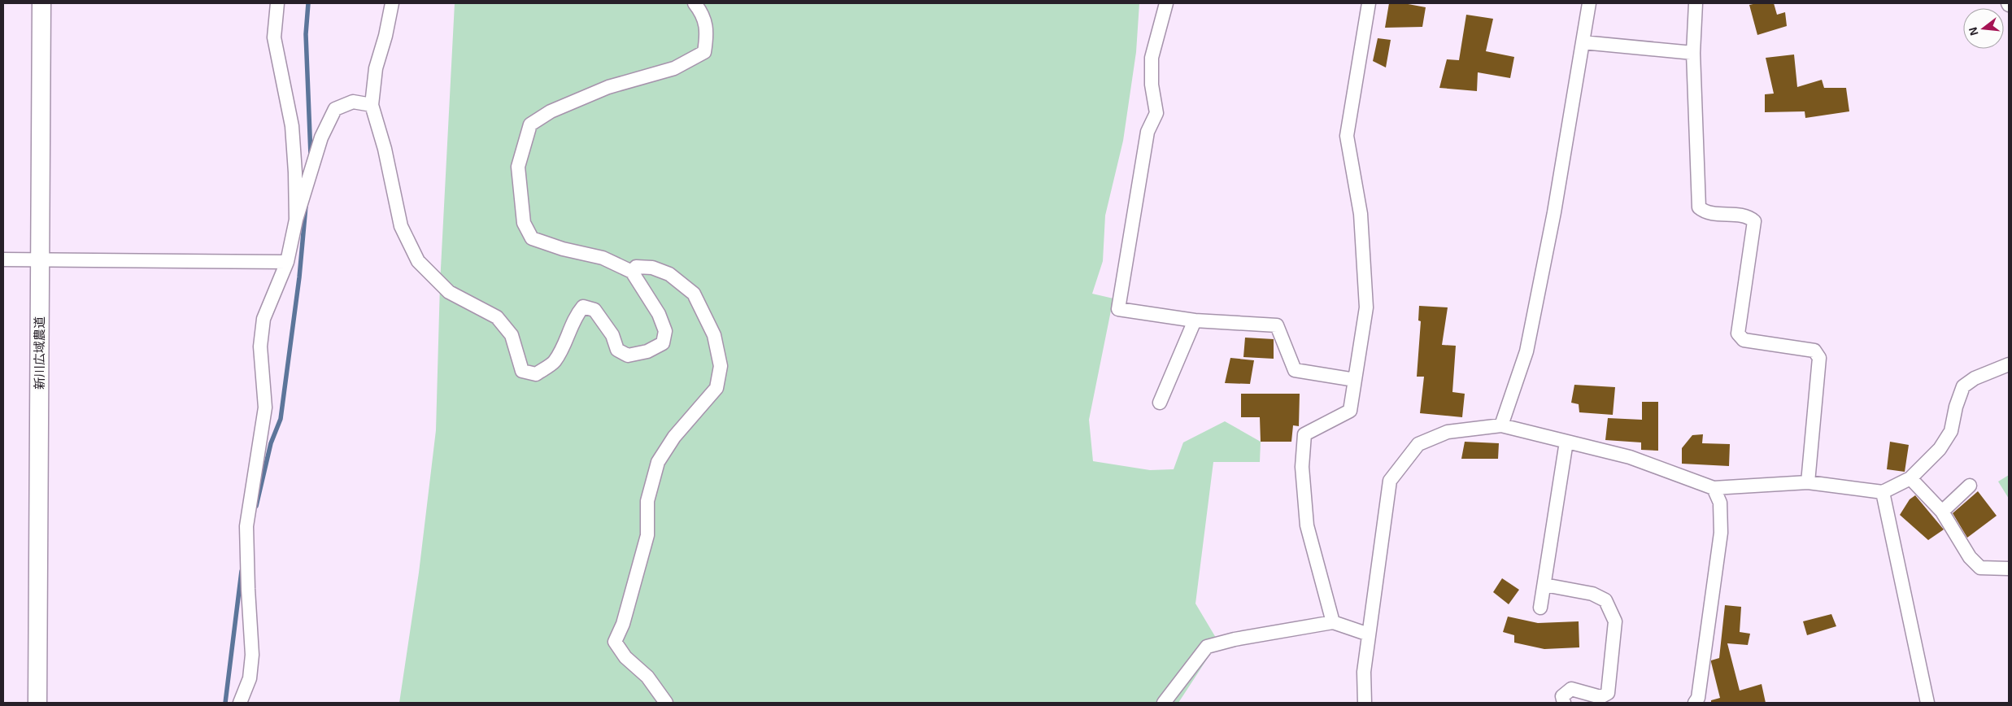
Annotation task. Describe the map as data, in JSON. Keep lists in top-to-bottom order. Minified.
{"streets":{"street":["新川広域農道"]},"north":"left"}
